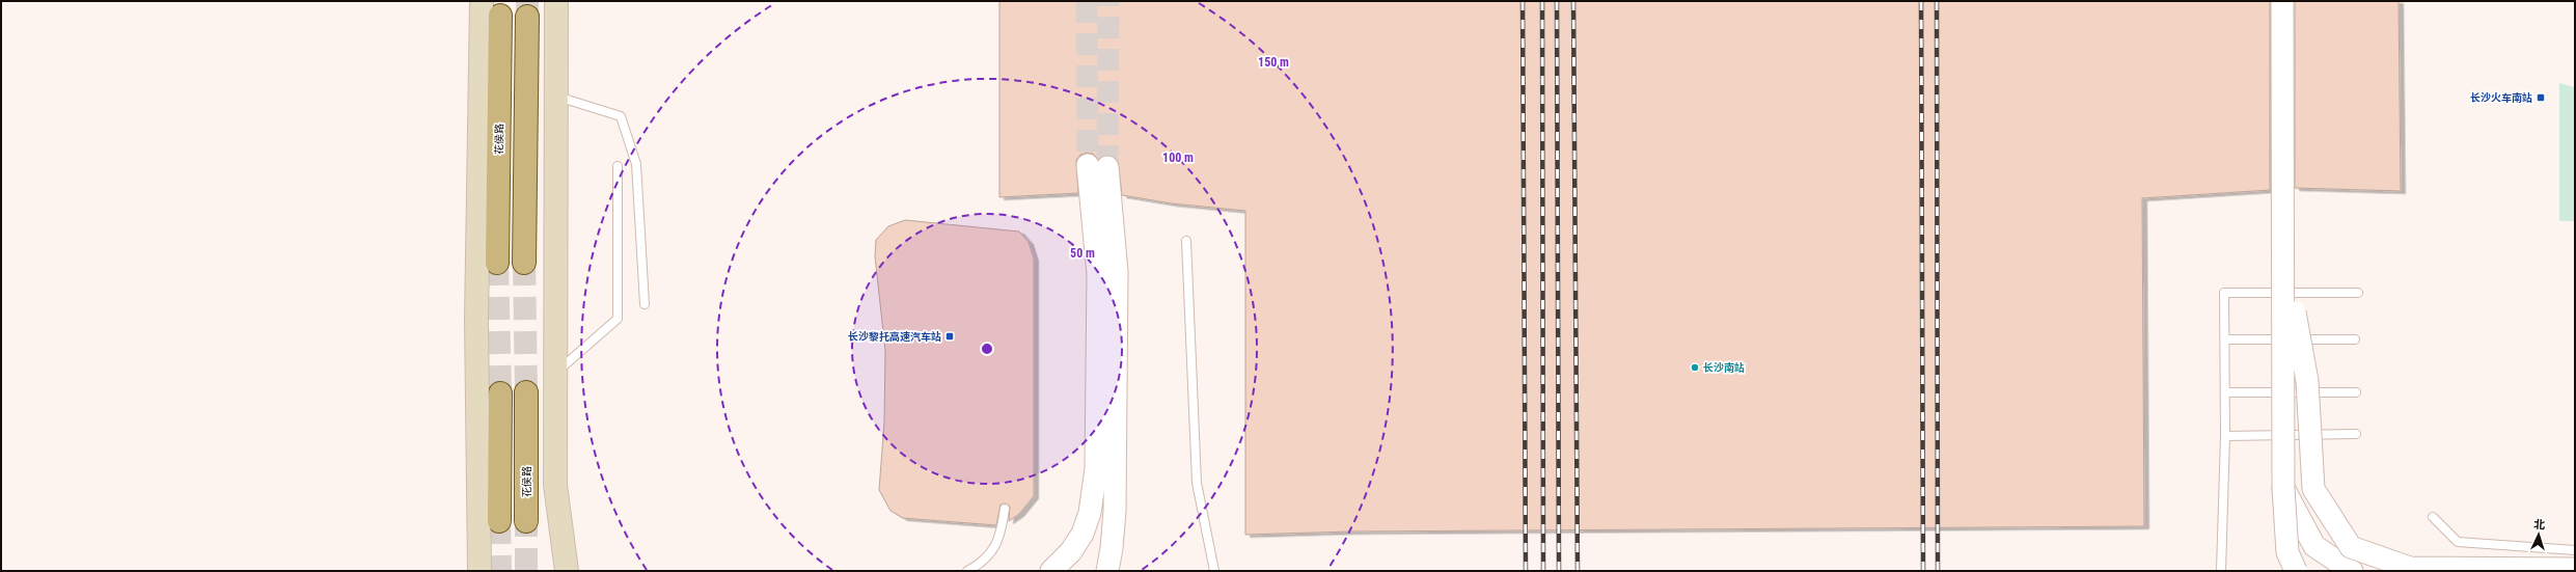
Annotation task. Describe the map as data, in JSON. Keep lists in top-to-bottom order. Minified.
{"streets":{"main road":["花侯路"]},"places":{"transit":["长沙火车南站","长沙黎托高速汽车站"],"other":["长沙南站"]},"north":"top","rings":["150 m","100 m","50 m"]}
